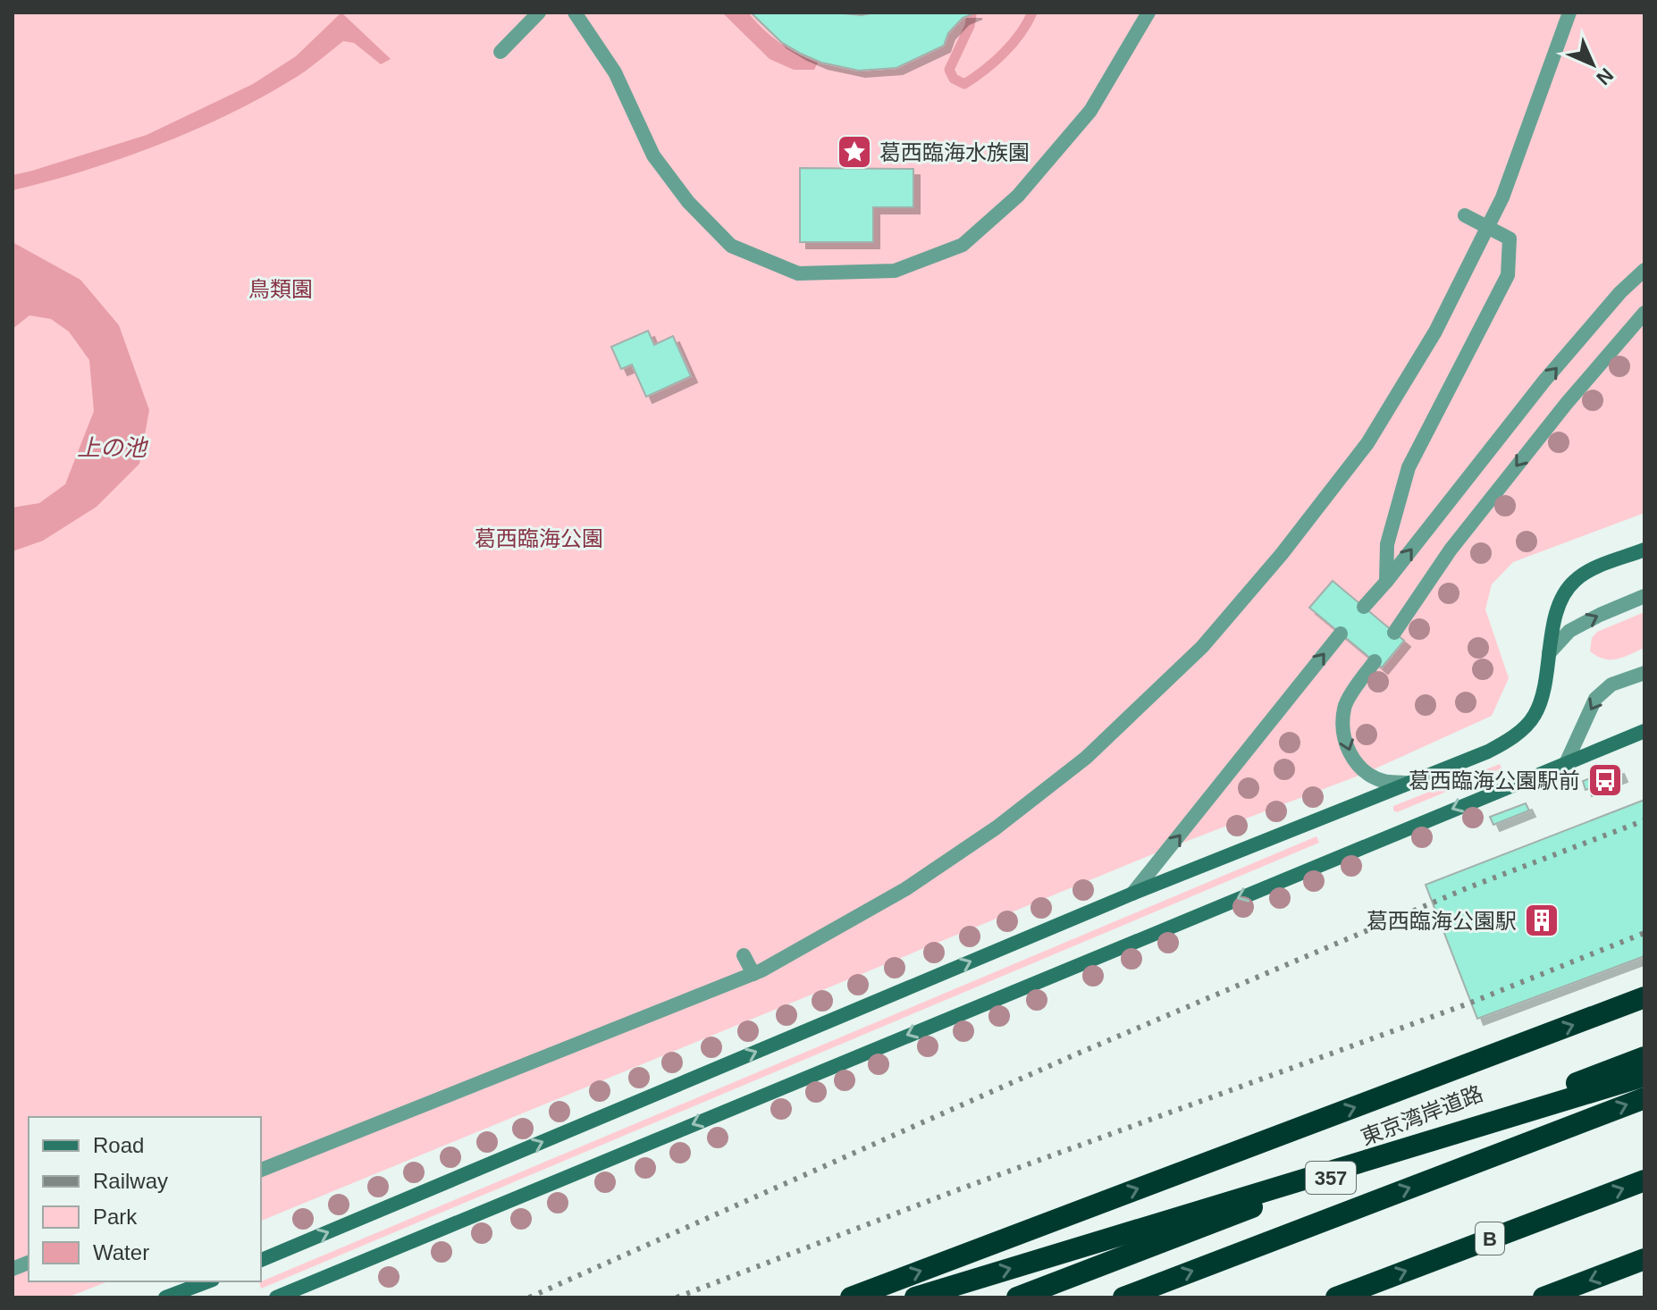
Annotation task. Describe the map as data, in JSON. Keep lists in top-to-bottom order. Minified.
{"streets":{"highway":["東京湾岸道路","357","B"]},"water":["上の池"],"parks":["鳥類園","葛西臨海公園"],"places":{"place":["葛西臨海水族園"],"bus stop":["葛西臨海公園駅前"],"building":["葛西臨海公園駅"]},"legend":["Road","Railway","Park","Water"],"north":"bottom right"}
